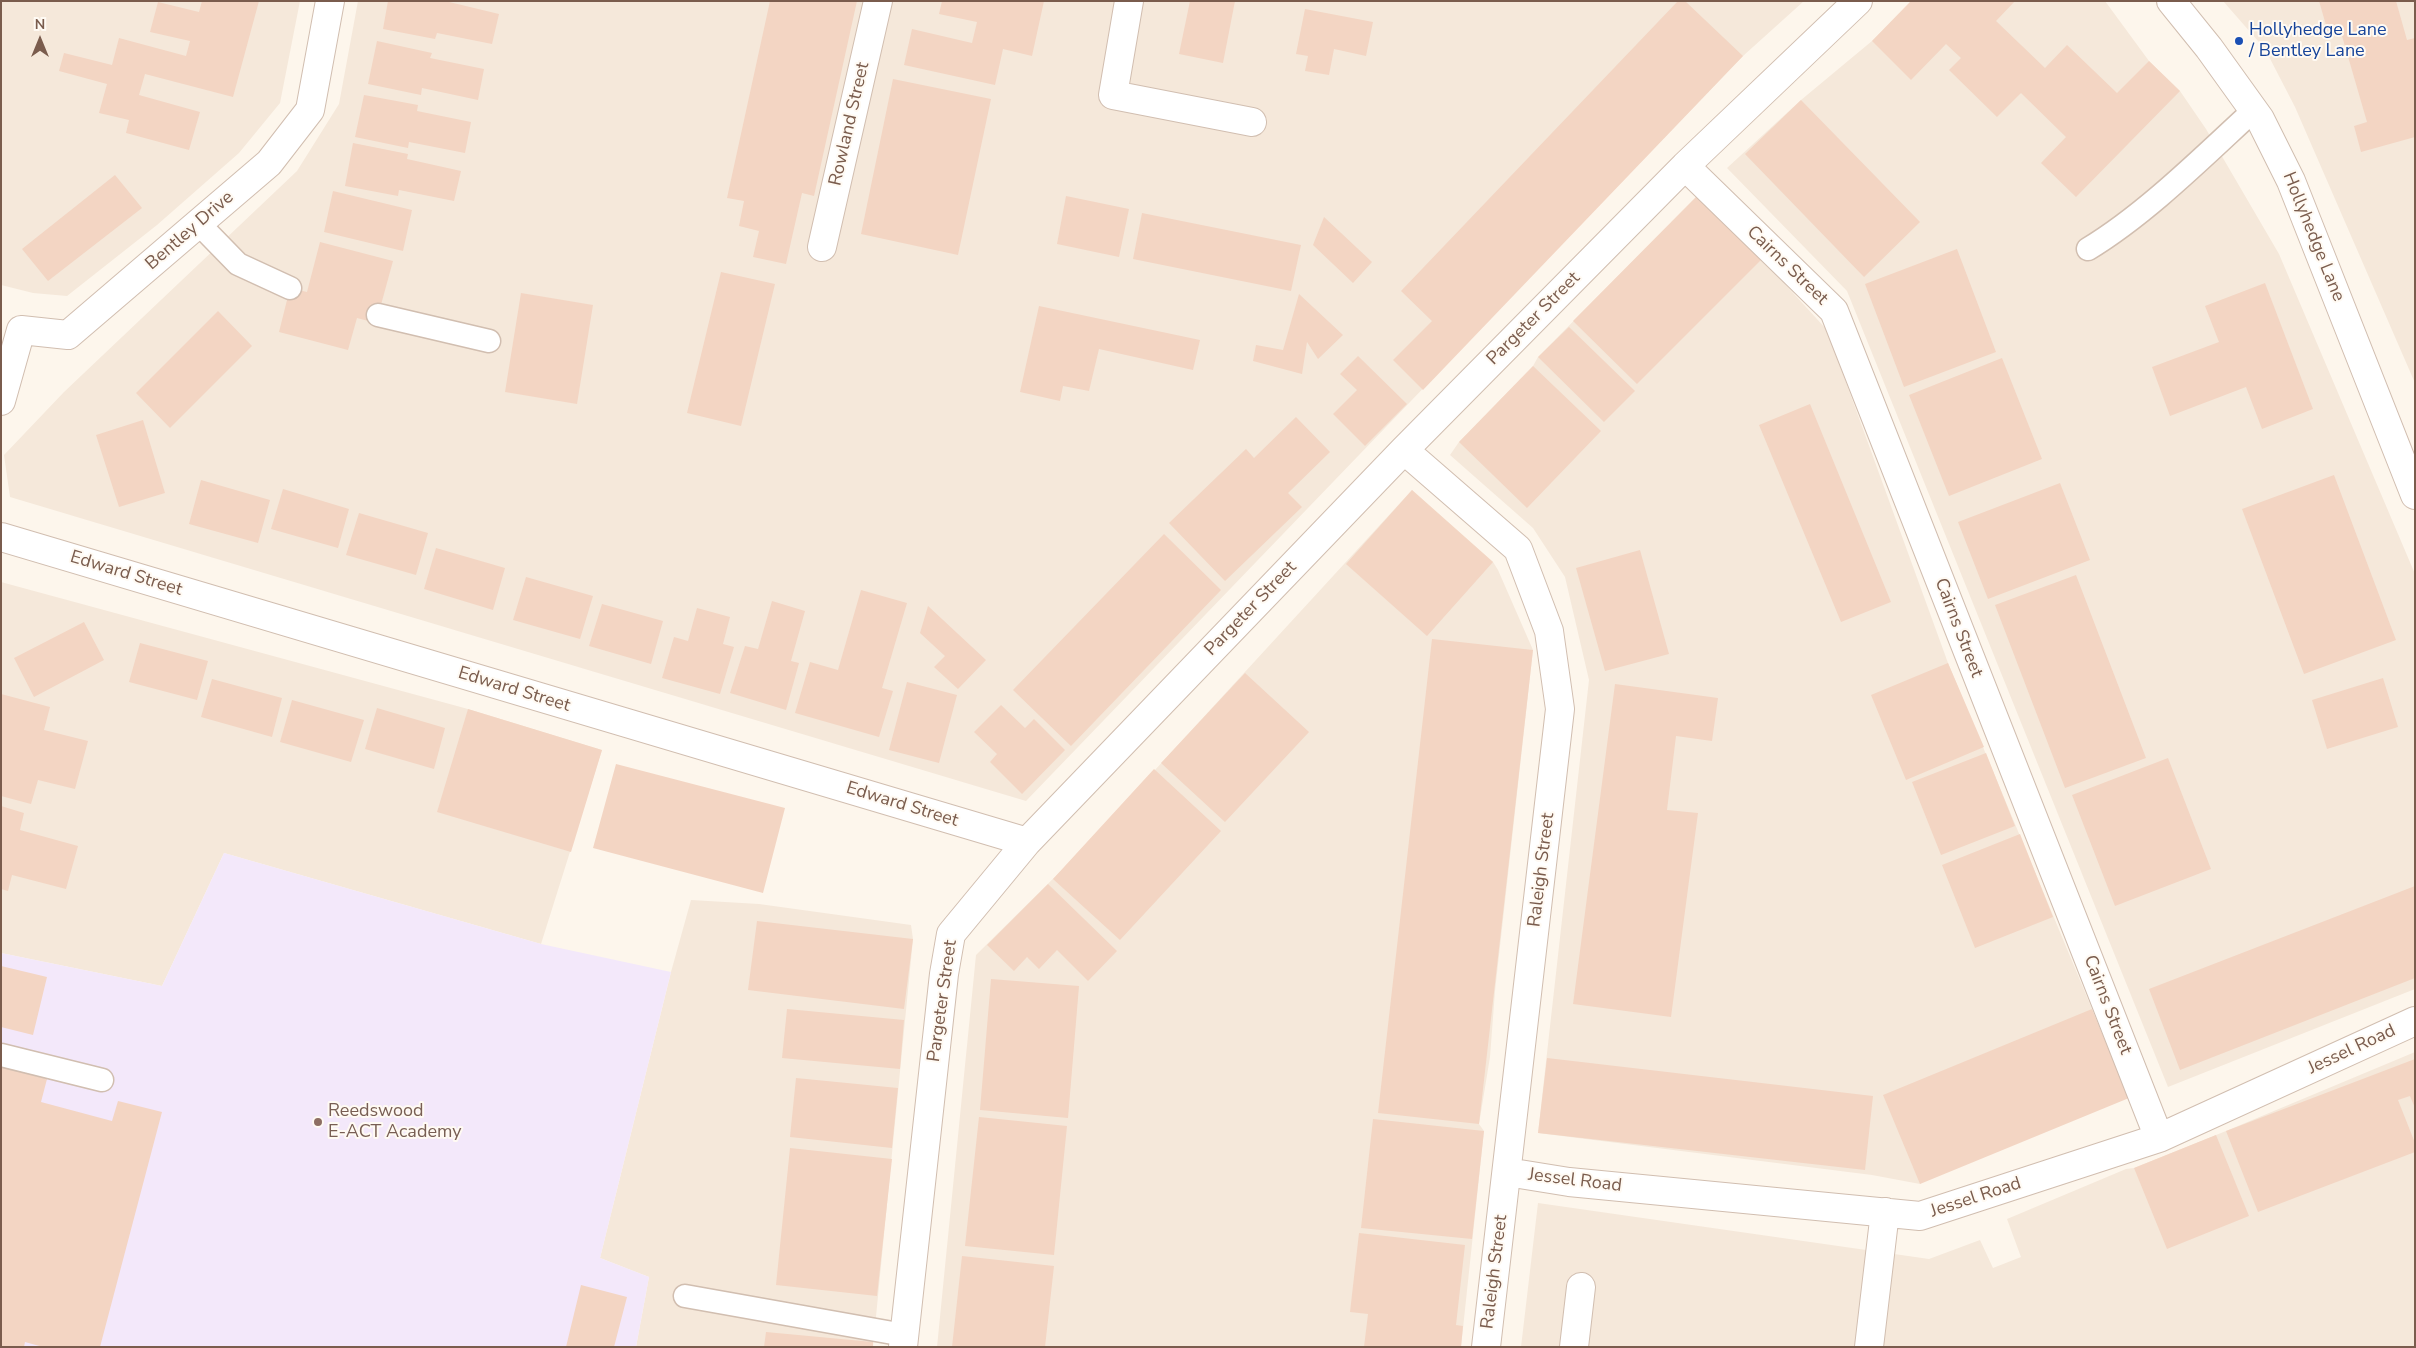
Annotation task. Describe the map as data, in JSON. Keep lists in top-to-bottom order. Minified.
{"streets":{"street":["Rowland Street","Bentley Drive","Hollyhedge Lane","Cairns Street","Pargeter Street","Edward Street","Raleigh Street","Jessel Road"]},"crossings":[["Cairns Street","Pargeter Street"],["Cairns Street","Jessel Road"],["Pargeter Street","Edward Street"],["Pargeter Street","Raleigh Street"],["Raleigh Street","Jessel Road"]],"places":["Hollyhedge Lane / Bentley Lane","Reedswood E-ACT Academy"],"north":"top"}
